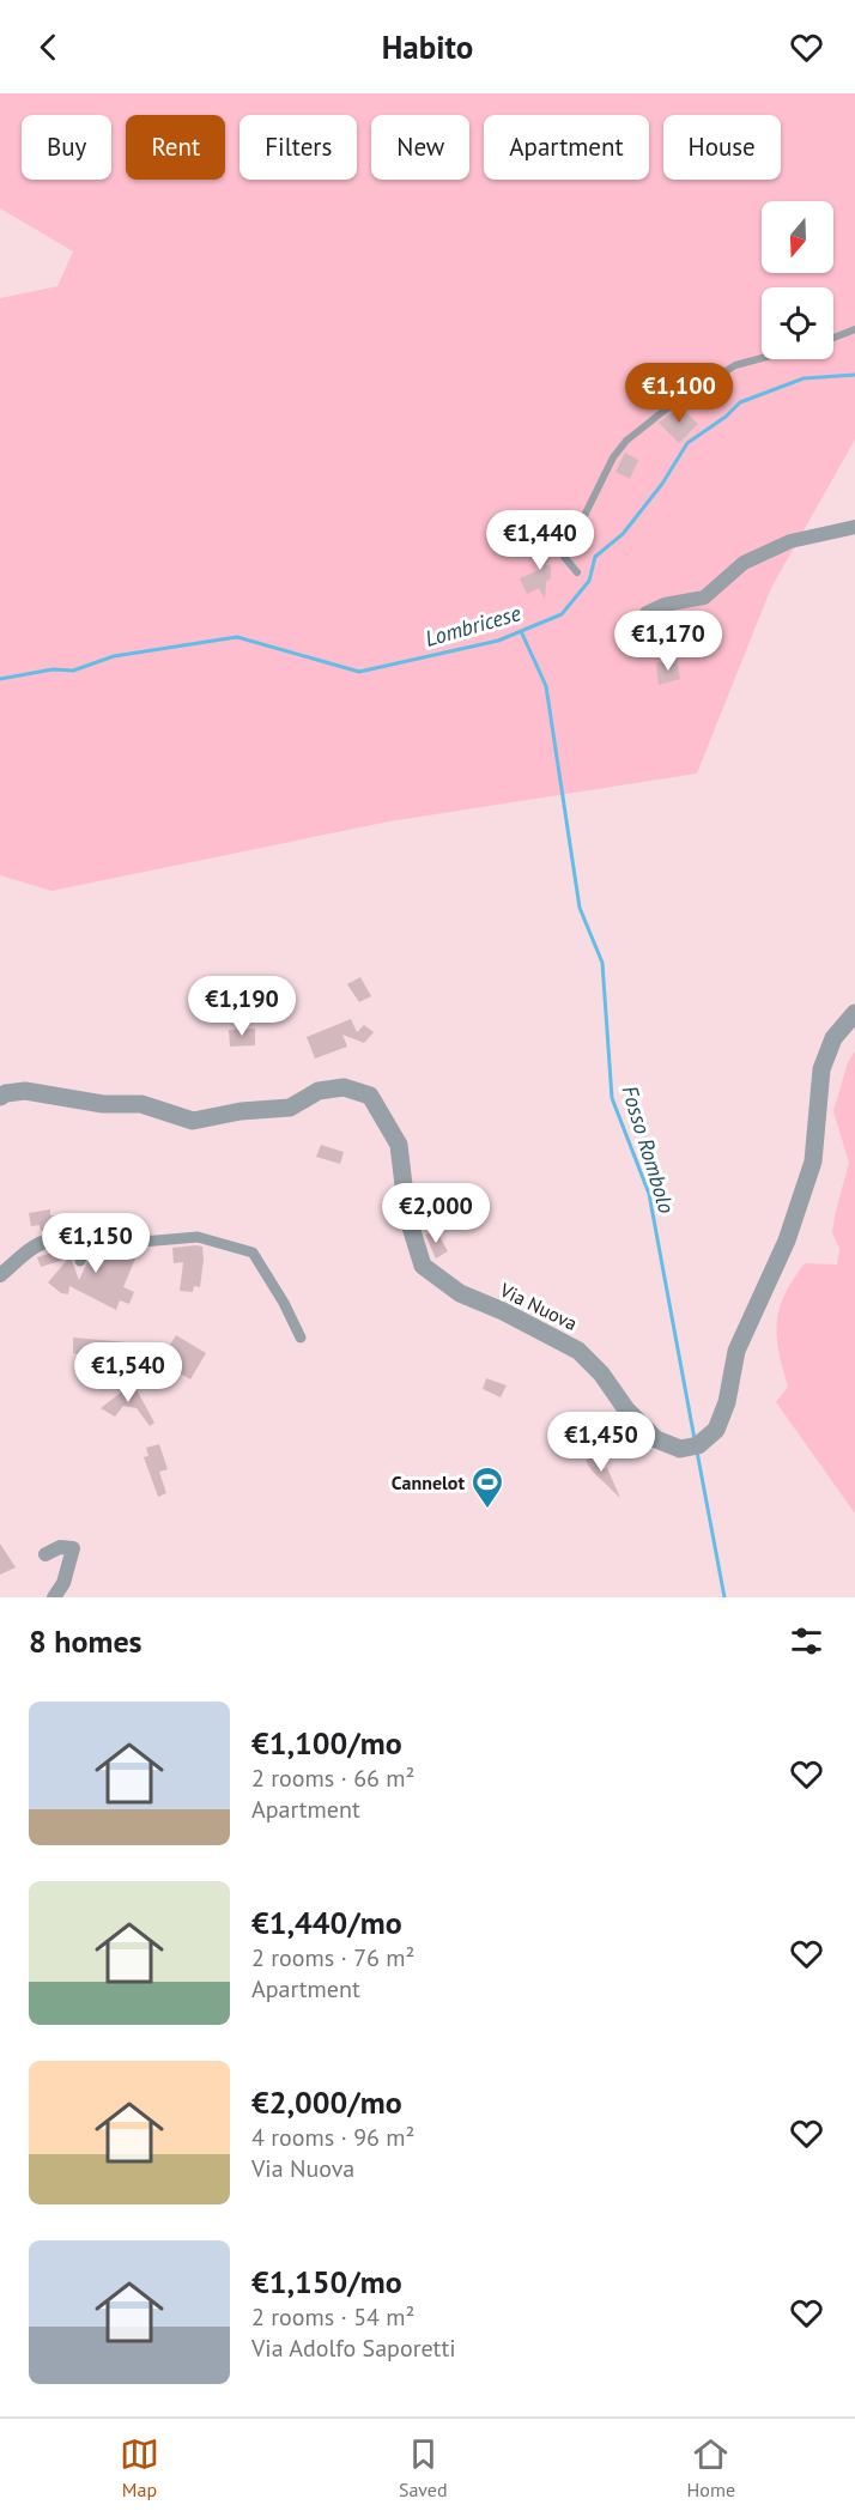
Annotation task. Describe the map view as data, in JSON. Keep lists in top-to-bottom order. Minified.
{"streets":{"street":["Via Nuova"]},"water":["Lombricese","Fosso Rombolo"],"places":{"sports":["Cannelot"]},"north":"bottom","page":{"header":"Habito","chip":["Buy","Rent","Filters","New","Apartment","House"],"price":["€1,100","€1,440","€1,170","€1,190","€2,000","€1,150","€1,540","€1,450"],"heading":"8 homes","list":[{"name":"€1,100/mo","note":"2 rooms · 66 m² · Apartment"},{"name":"€1,440/mo","note":"2 rooms · 76 m² · Apartment"},{"name":"€2,000/mo","note":"4 rooms · 96 m² · Via Nuova"},{"name":"€1,150/mo","note":"2 rooms · 54 m² · Via Adolfo Saporetti"}],"tabs":["Map","Saved","Home"]}}
